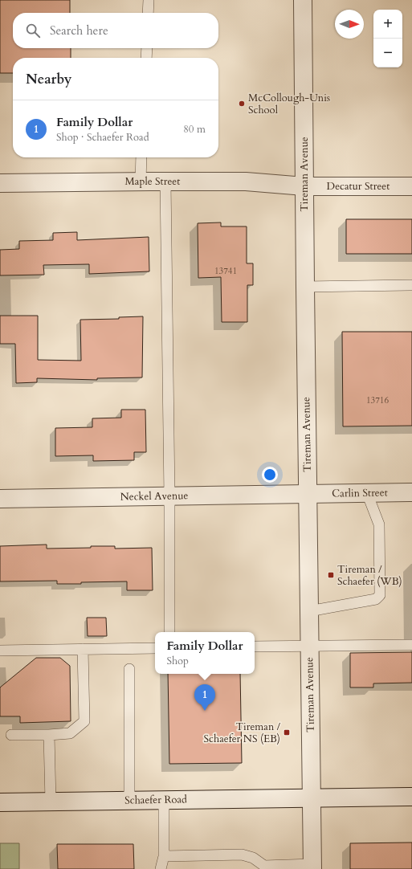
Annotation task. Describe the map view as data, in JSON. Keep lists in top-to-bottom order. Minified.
{"streets":{"street":["Tireman Avenue","Maple Street","Decatur Street","Carlin Street","Neckel Avenue","Schaefer Road"]},"crossings":[["Tireman Avenue","Maple Street"],["Tireman Avenue","Decatur Street"],["Tireman Avenue","Carlin Street"],["Tireman Avenue","Neckel Avenue"],["Tireman Avenue","Schaefer Road"],["Maple Street","Decatur Street"],["Carlin Street","Neckel Avenue"]],"places":{"other":["McCollough-Unis School"],"transit":["Tireman / Schaefer (WB)","Tireman / Schaefer NS (EB)"]},"house_numbers":["13741","13716"],"north":"right","page":{"map_buttons":["+","−"],"search":"Search here","heading":"Nearby","list":[{"mark":"1","name":"Family Dollar","note":"Shop · Schaefer Road","value":"80 m"}],"popup":["Family Dollar","Shop"],"pins":"1"}}
